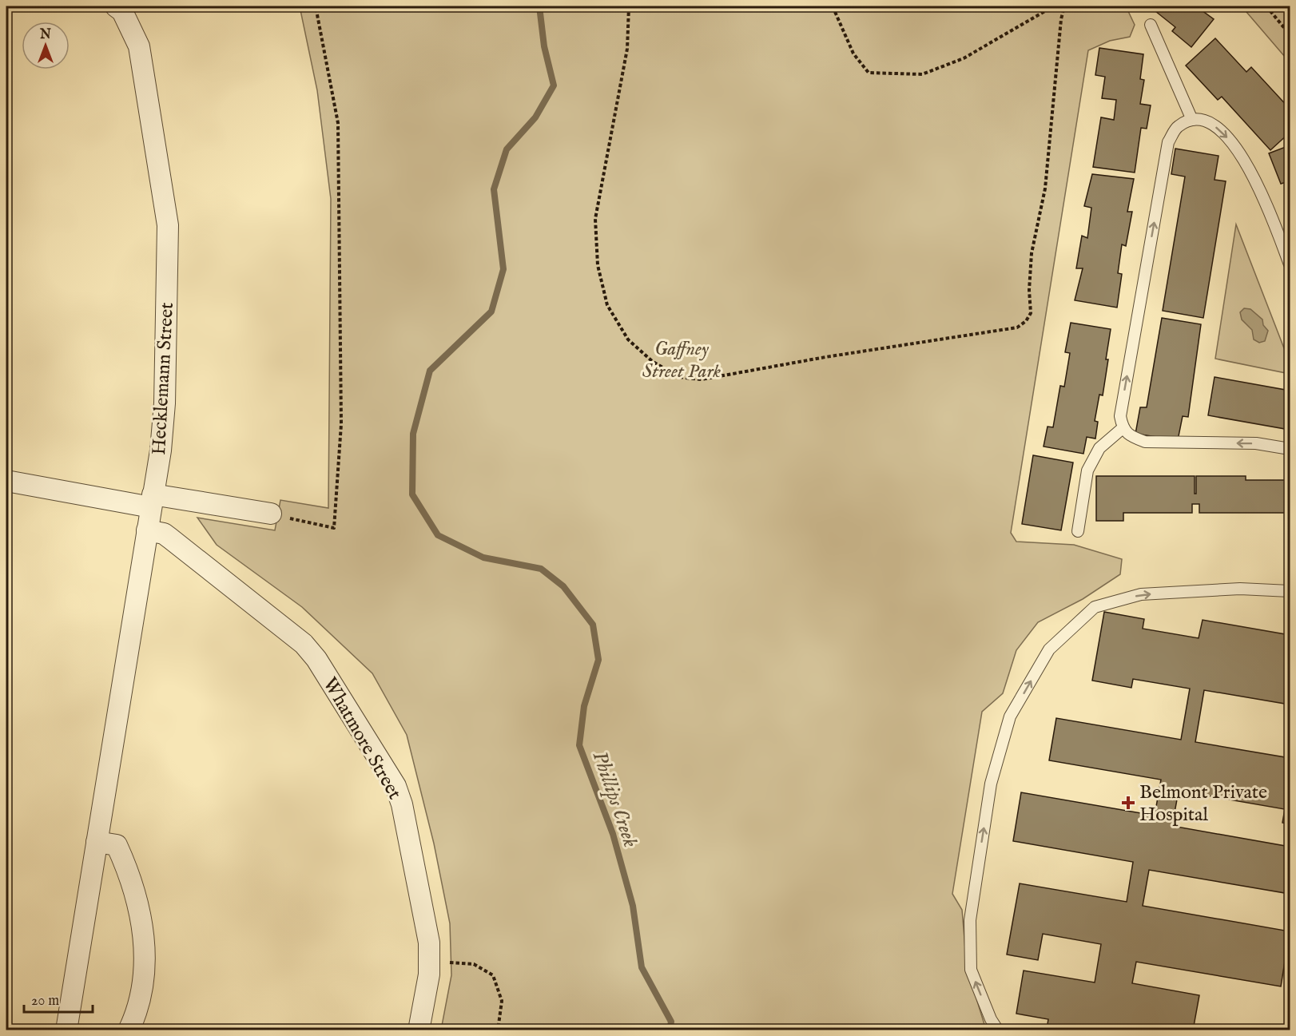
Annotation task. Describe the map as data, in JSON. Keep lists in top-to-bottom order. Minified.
{"streets":{"street":["Hecklemann Street","Whatmore Street"]},"crossings":[["Hecklemann Street","Whatmore Street"]],"water":["Phillips Creek"],"parks":["Gaffney Street Park"],"places":{"health":["Belmont Private Hospital"]},"scale_bar":"20 m","north":"top"}
